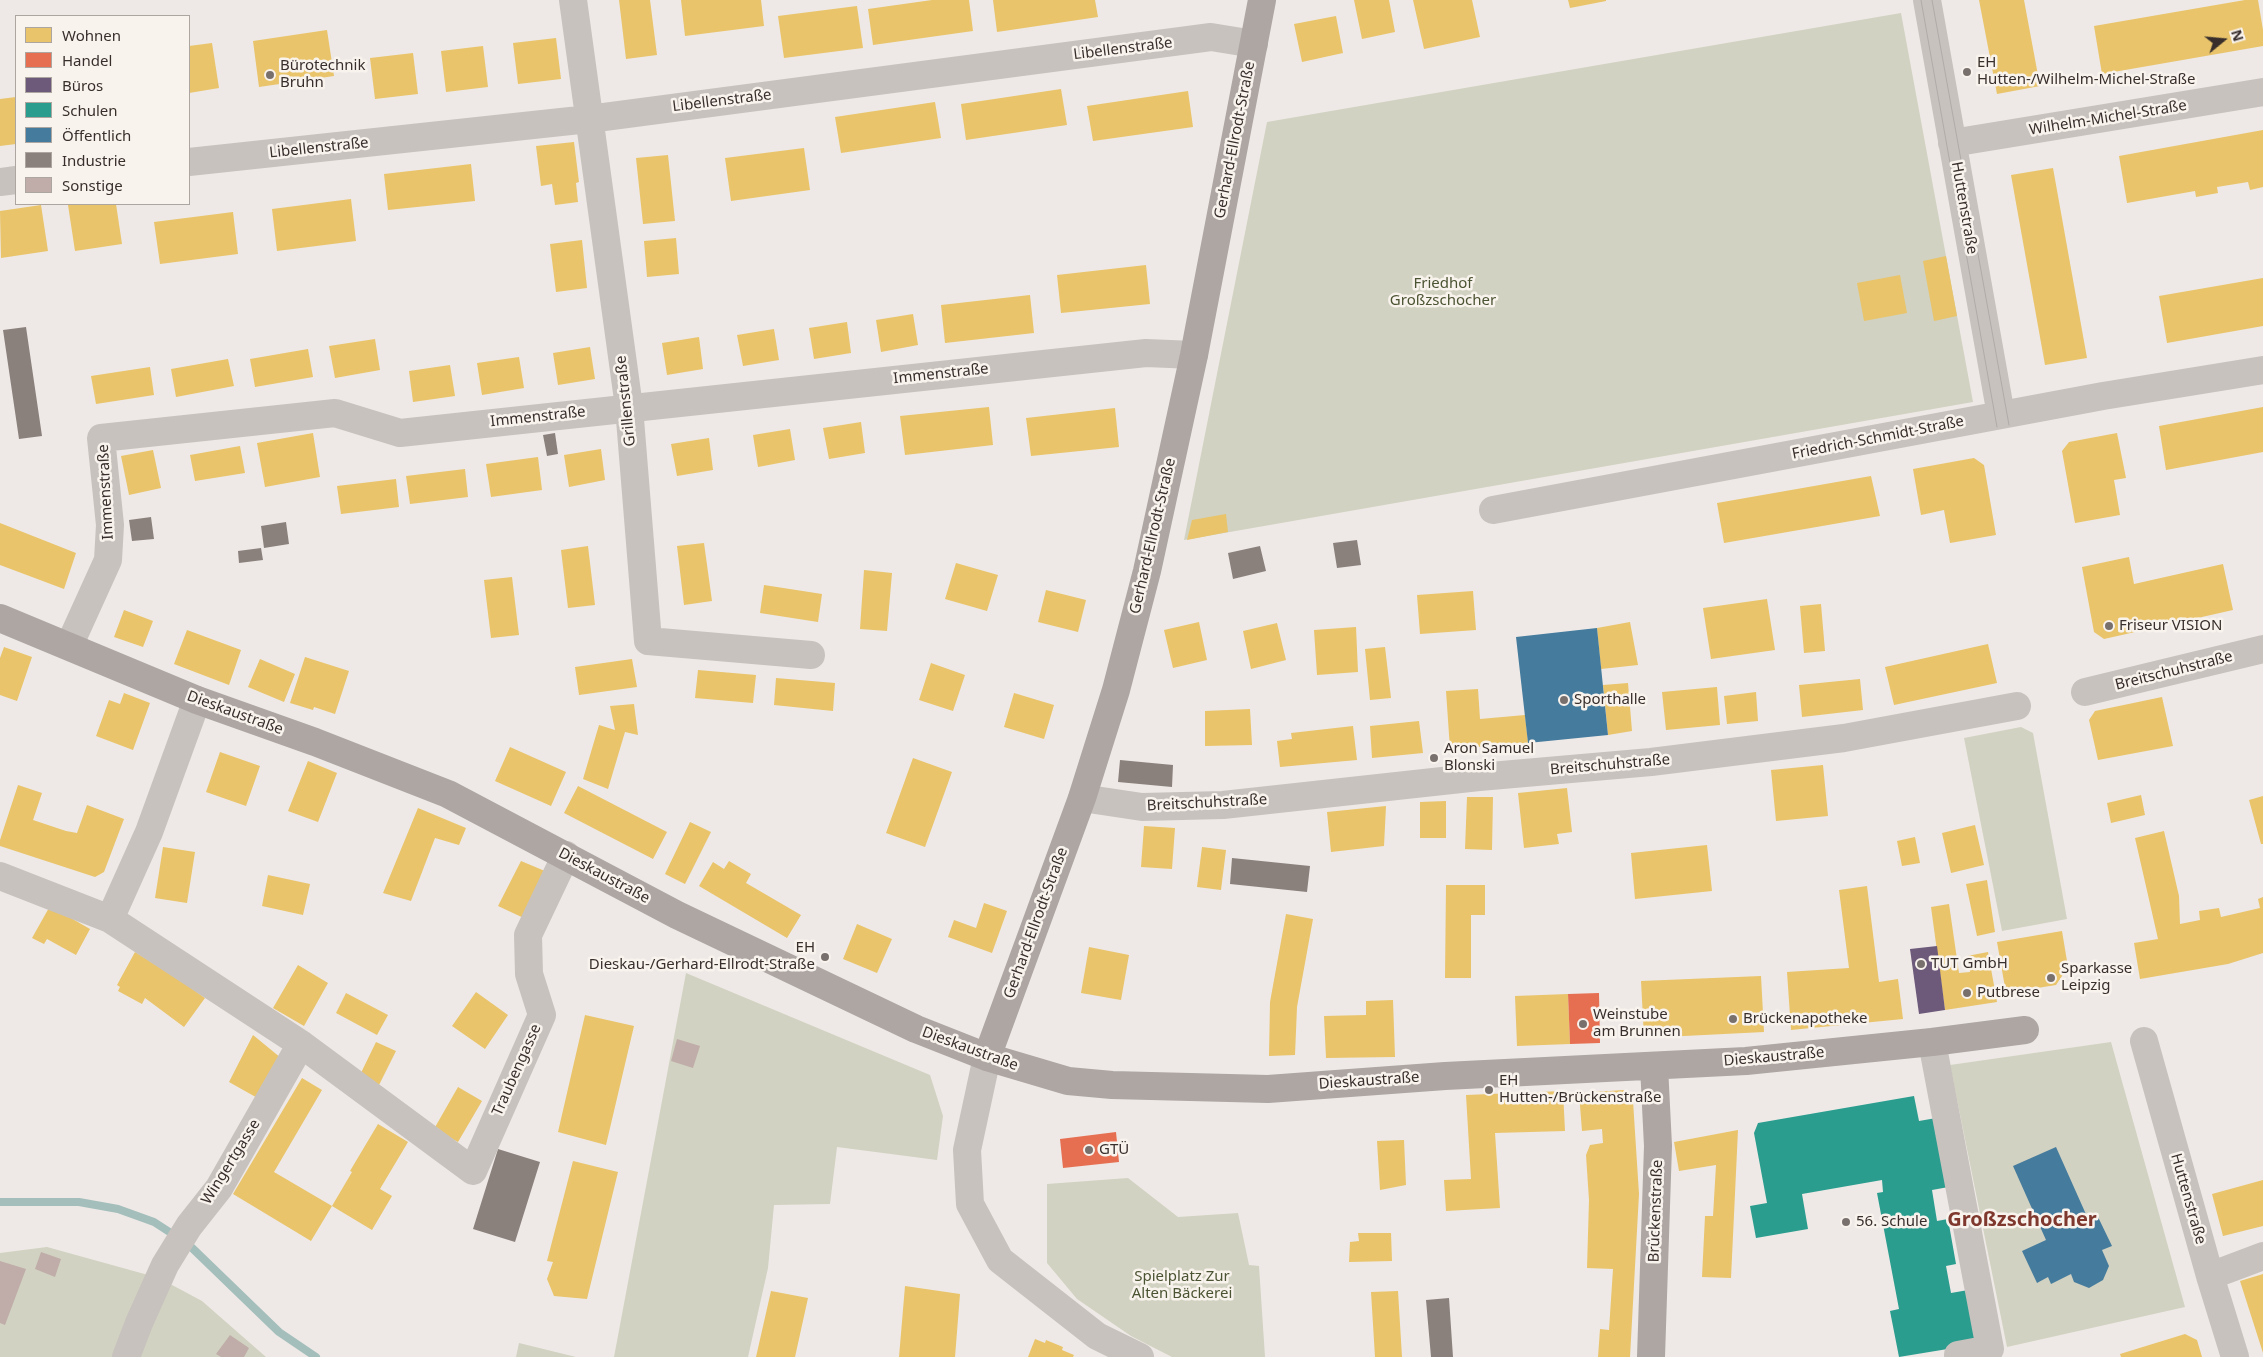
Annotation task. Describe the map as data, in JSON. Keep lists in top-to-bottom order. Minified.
{"streets":{"main road":["Gerhard-Ellrodt-Straße","Dieskaustraße","Brückenstraße"],"street":["Libellenstraße","Wilhelm-Michel-Straße","Huttenstraße","Immenstraße","Grillenstraße","Friedrich-Schmidt-Straße","Breitschuhstraße","Traubengasse","Wingertgasse"]},"crossings":[["Libellenstraße","Gerhard-Ellrodt-Straße"],["Libellenstraße","Grillenstraße"],["Wilhelm-Michel-Straße","Huttenstraße"],["Gerhard-Ellrodt-Straße","Immenstraße"],["Gerhard-Ellrodt-Straße","Breitschuhstraße"],["Gerhard-Ellrodt-Straße","Dieskaustraße"],["Huttenstraße","Friedrich-Schmidt-Straße"],["Immenstraße","Grillenstraße"],["Immenstraße","Dieskaustraße"],["Dieskaustraße","Traubengasse"],["Dieskaustraße","Brückenstraße"],["Traubengasse","Wingertgasse"]],"districts":["Großzschocher"],"parks":["Friedhof Großzschocher","Spielplatz Zur Alten Bäckerei"],"places":["EH Hutten-/Wilhelm-Michel-Straße","Bürotechnik Bruhn","Friseur VISION","Sporthalle","Aron Samuel Blonski","EH Dieskau-/Gerhard-Ellrodt-Straße","TUT GmbH","Sparkasse Leipzig","Putbrese","Brückenapotheke","Weinstube am Brunnen","EH Hutten-/Brückenstraße","GTÜ","56. Schule"],"legend":["Wohnen","Handel","Büros","Schulen","Öffentlich","Industrie","Sonstige"],"north":"right"}
